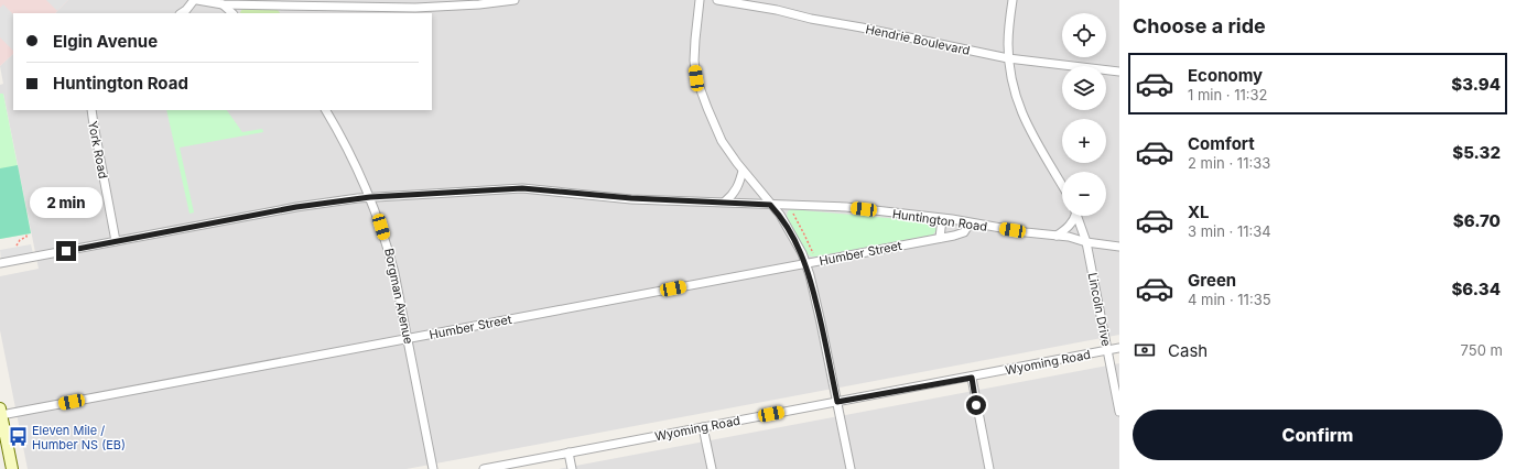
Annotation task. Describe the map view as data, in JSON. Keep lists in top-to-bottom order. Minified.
{"streets":{"street":["Hendrie Boulevard","York Road","Huntington Road","Humber Street","Borgman Avenue","Lincoln Drive","Wyoming Road"]},"crossings":[["York Road","Huntington Road"],["Huntington Road","Humber Street"],["Huntington Road","Borgman Avenue"],["Huntington Road","Lincoln Drive"],["Humber Street","Borgman Avenue"],["Lincoln Drive","Wyoming Road"]],"places":{"bus stop":["Eleven Mile / Humber NS (EB)"]},"page":{"heading":"Choose a ride","map_buttons":["+","−"],"banner":["Elgin Avenue","Huntington Road"],"list":[{"name":"Economy","note":"1 min · 11:32","value":"$3.94"},{"name":"Comfort","note":"2 min · 11:33","value":"$5.32"},{"name":"XL","note":"3 min · 11:34","value":"$6.70"},{"name":"Green","note":"4 min · 11:35","value":"$6.34"}],"bubble":"2 min","pay":["Cash","750 m"],"buttons":"Confirm"}}
